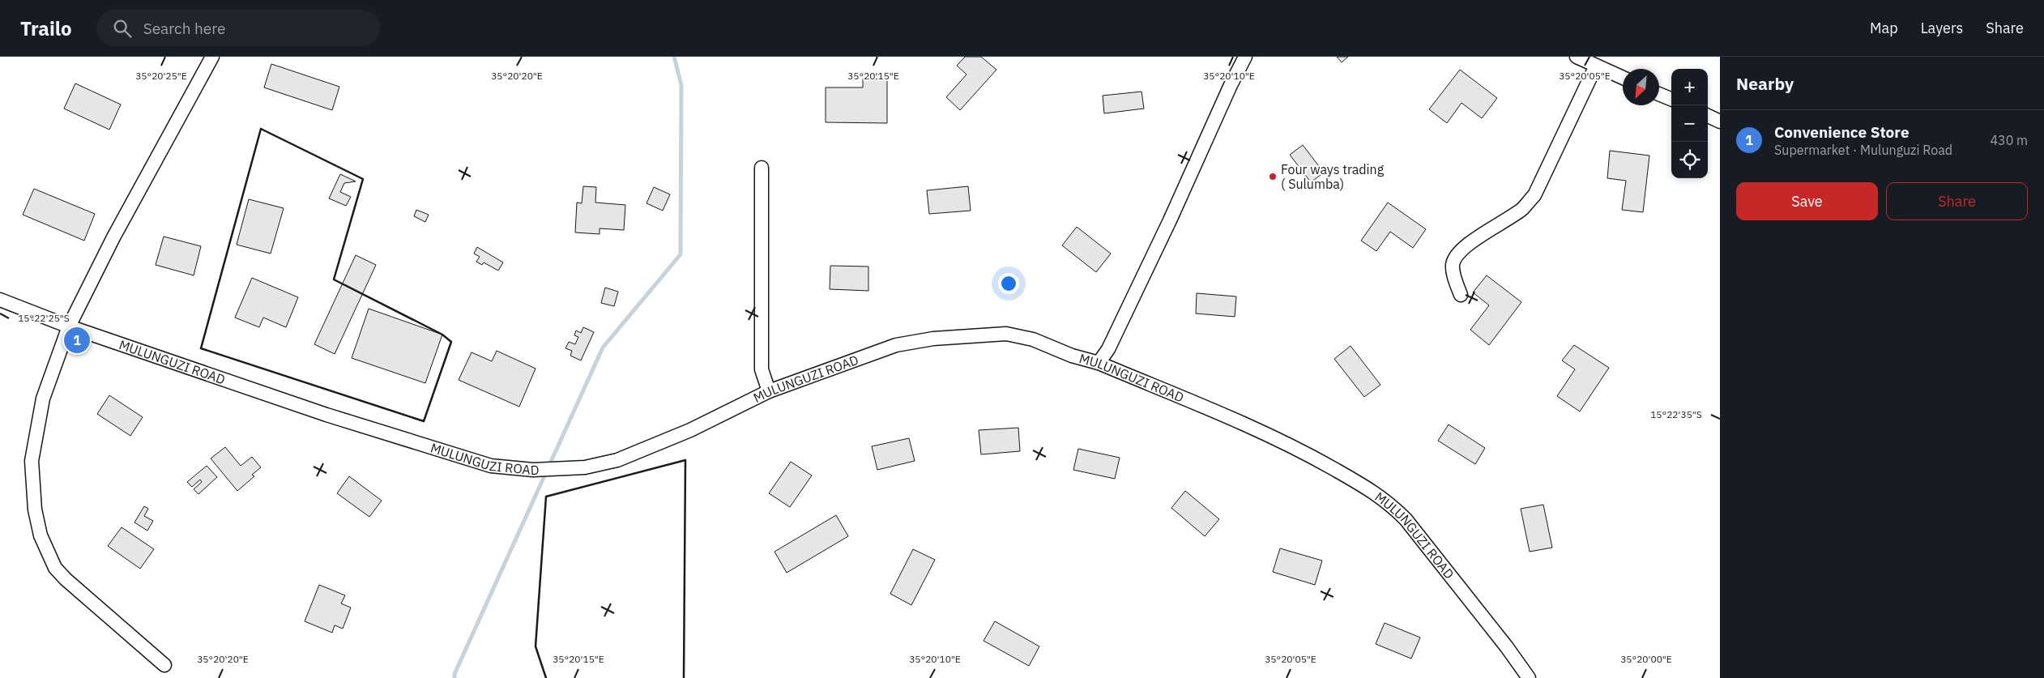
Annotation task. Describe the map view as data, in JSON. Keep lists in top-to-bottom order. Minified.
{"streets":{"street":["MULUNGUZI ROAD"]},"places":["Four ways trading ( Sulumba)"],"north":"bottom left","page":{"header":"Trailo","search":"Search here","nav":["Map","Layers","Share"],"heading":"Nearby","map_buttons":["+","−"],"list":[{"mark":"1","name":"Convenience Store","note":"Supermarket · Mulunguzi Road","value":"430 m"}],"buttons":["Save","Share"],"pins":"1"},"coordinates":["35°20'25\"E","35°20'20\"E","35°20'15\"E","35°20'10\"E","35°20'05\"E","15°22'25\"S","15°22'35\"S","35°20'00\"E"]}
